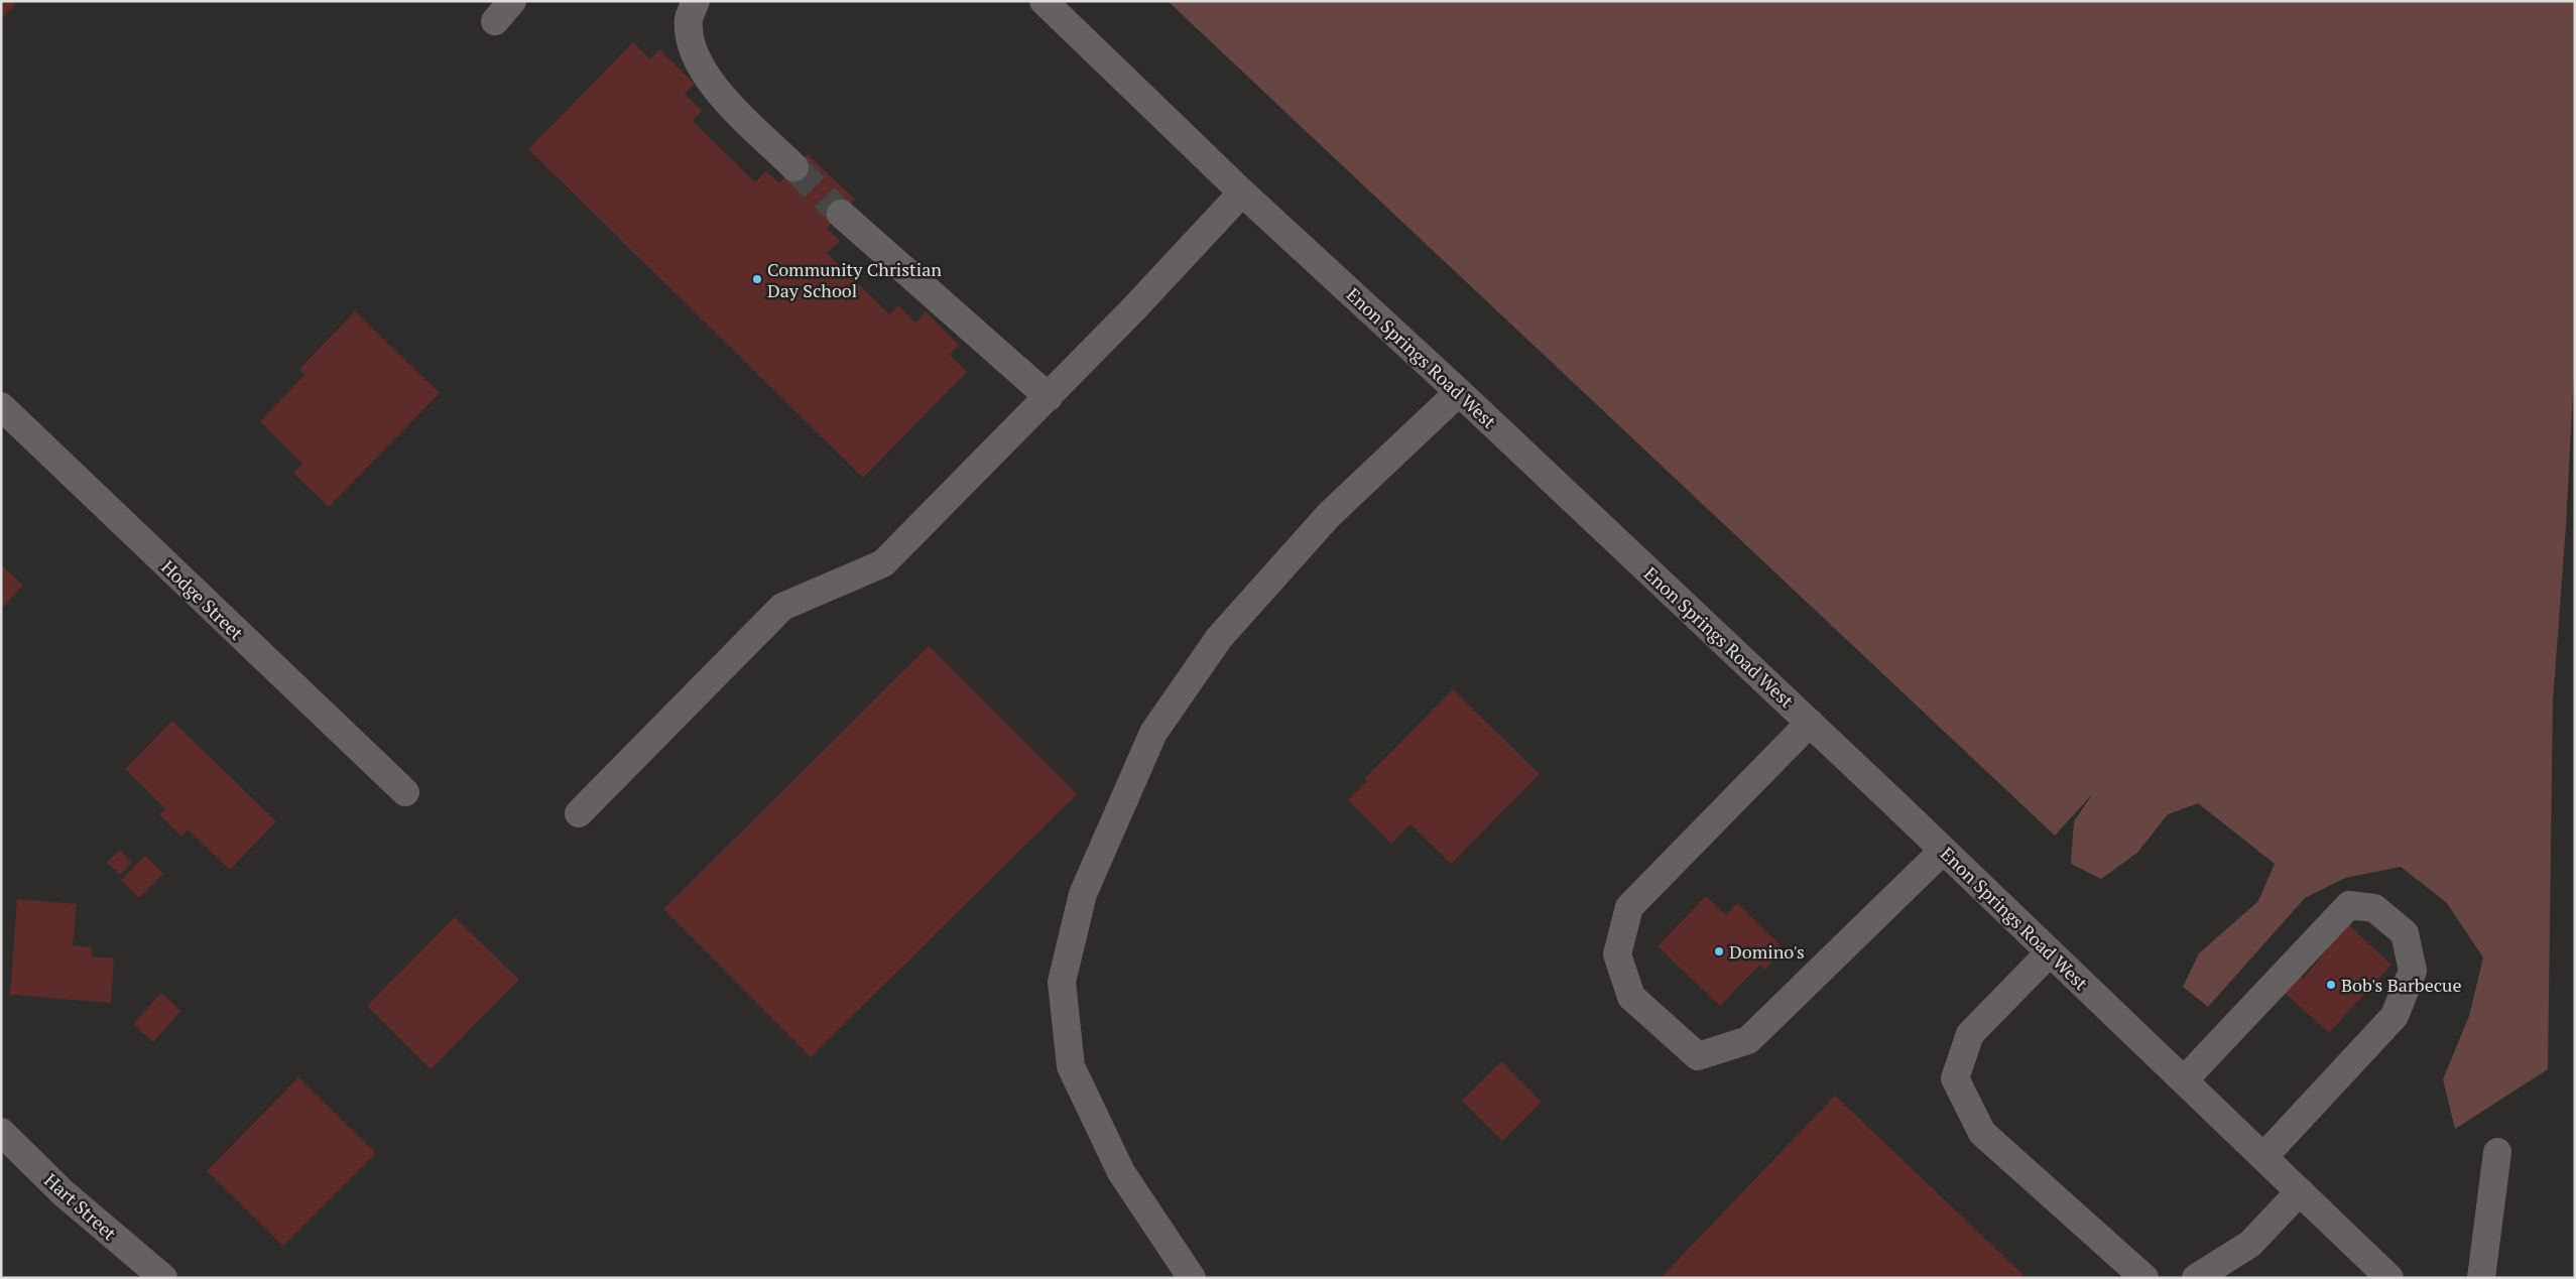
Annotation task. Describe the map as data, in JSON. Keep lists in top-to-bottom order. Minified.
{"streets":{"street":["Enon Springs Road West","Hodge Street","Hart Street"]},"places":["Community Christian Day School","Domino's","Bob's Barbecue"]}
